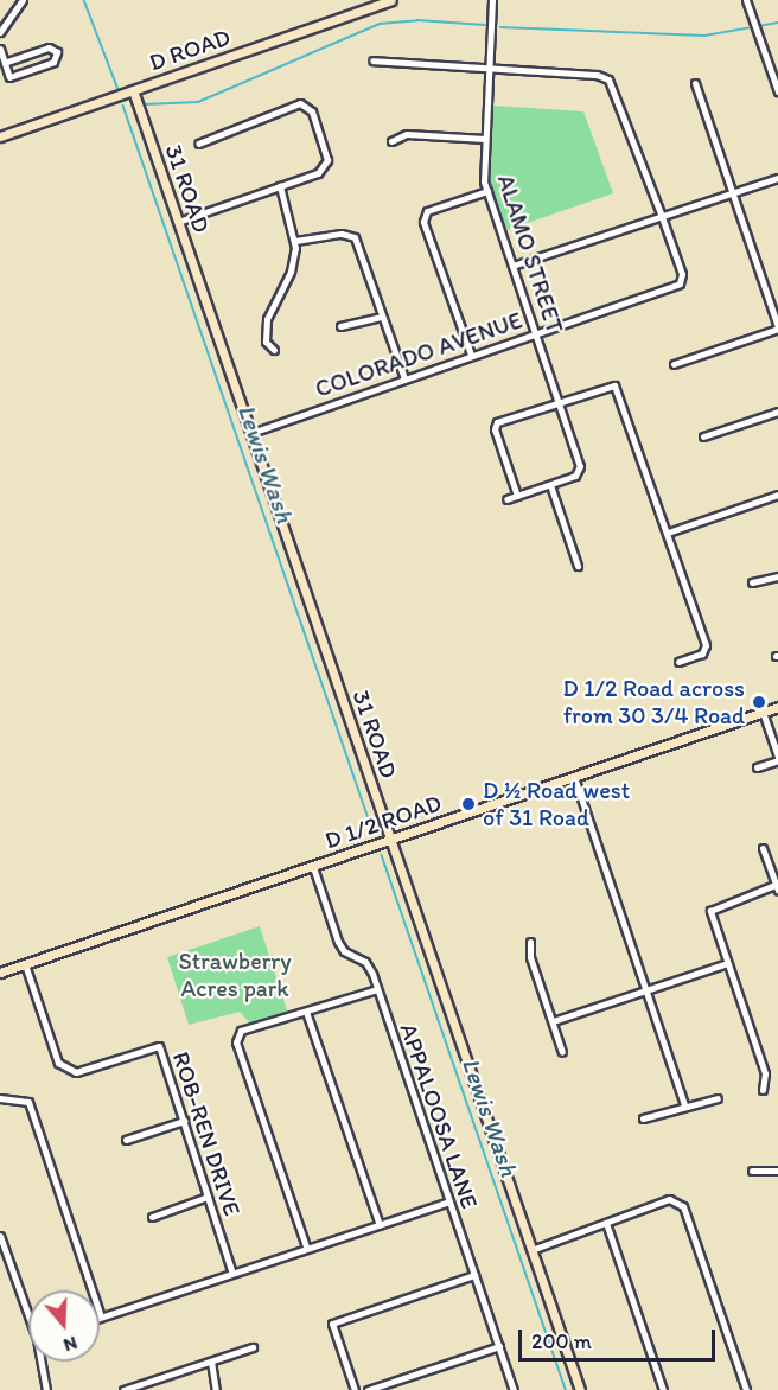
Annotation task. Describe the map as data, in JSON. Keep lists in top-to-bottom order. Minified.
{"streets":{"street":["D ROAD","31 ROAD","ALAMO STREET","COLORADO AVENUE","D 1/2 ROAD","APPALOOSA LANE","ROB-REN DRIVE"]},"crossings":[["D ROAD","31 ROAD"],["31 ROAD","COLORADO AVENUE"],["31 ROAD","D 1/2 ROAD"],["ALAMO STREET","COLORADO AVENUE"],["D 1/2 ROAD","APPALOOSA LANE"],["D 1/2 ROAD","ROB-REN DRIVE"]],"water":["Lewis Wash"],"parks":["Strawberry Acres park"],"places":["D 1/2 Road across from 30 3/4 Road","D ½ Road west of 31 Road"],"scale_bar":"200 m","north":"bottom"}
